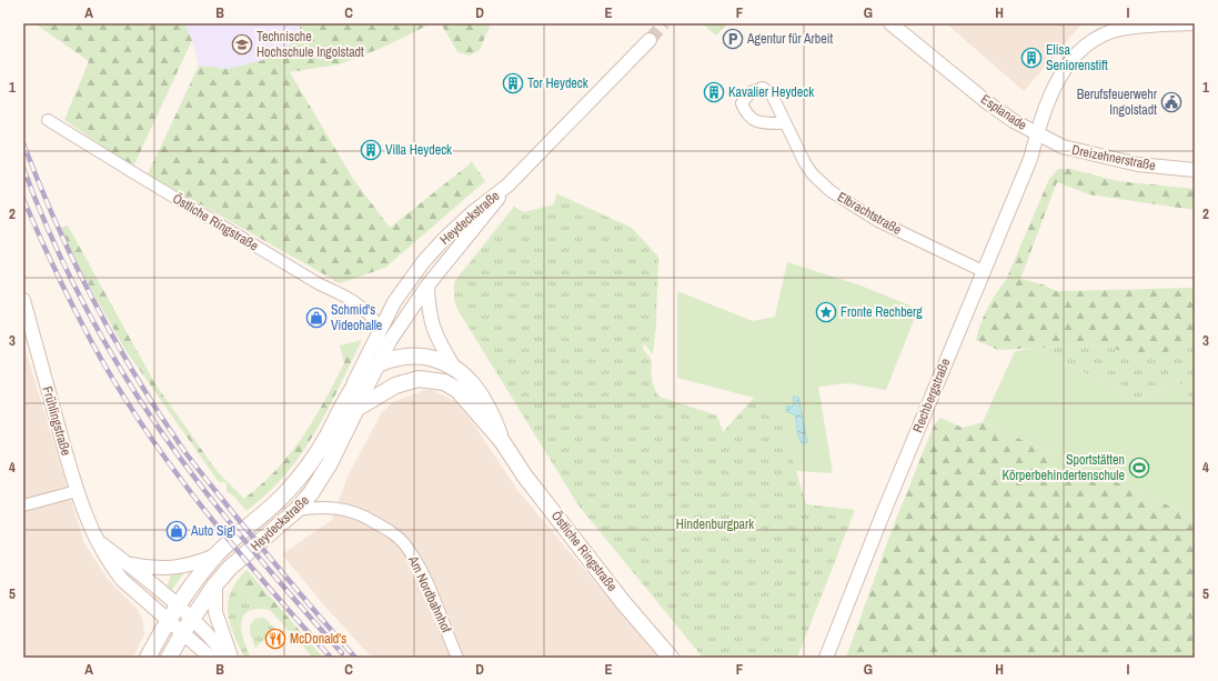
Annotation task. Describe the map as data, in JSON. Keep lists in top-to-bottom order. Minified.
{"streets":{"main road":["Heydeckstraße","Östliche Ringstraße"],"street":["Esplanade","Dreizehnerstraße","Elbrachtstraße","Rechbergstraße","Frühlingstraße","Am Nordbahnhof"]},"crossings":[["Esplanade","Dreizehnerstraße"],["Esplanade","Rechbergstraße"],["Dreizehnerstraße","Rechbergstraße"],["Elbrachtstraße","Rechbergstraße"],["Heydeckstraße","Östliche Ringstraße"],["Heydeckstraße","Frühlingstraße"],["Heydeckstraße","Am Nordbahnhof"]],"parks":["Hindenburgpark"],"places":{"parking":["Agentur für Arbeit"],"school or university":["Technische Hochschule Ingolstadt"],"building":["Elisa Seniorenstift","Tor Heydeck","Kavalier Heydeck","Villa Heydeck"],"public building":["Berufsfeuerwehr Ingolstadt"],"place":["Fronte Rechberg"],"shop":["Schmid's Videohalle","Auto Sigl"],"sports":["Sportstätten Körperbehindertenschule"],"restaurant":["McDonald's"]},"grid":{"columns":["A","B","C","D","E","F","G","H","I"],"rows":["1","2","3","4","5"]}}
